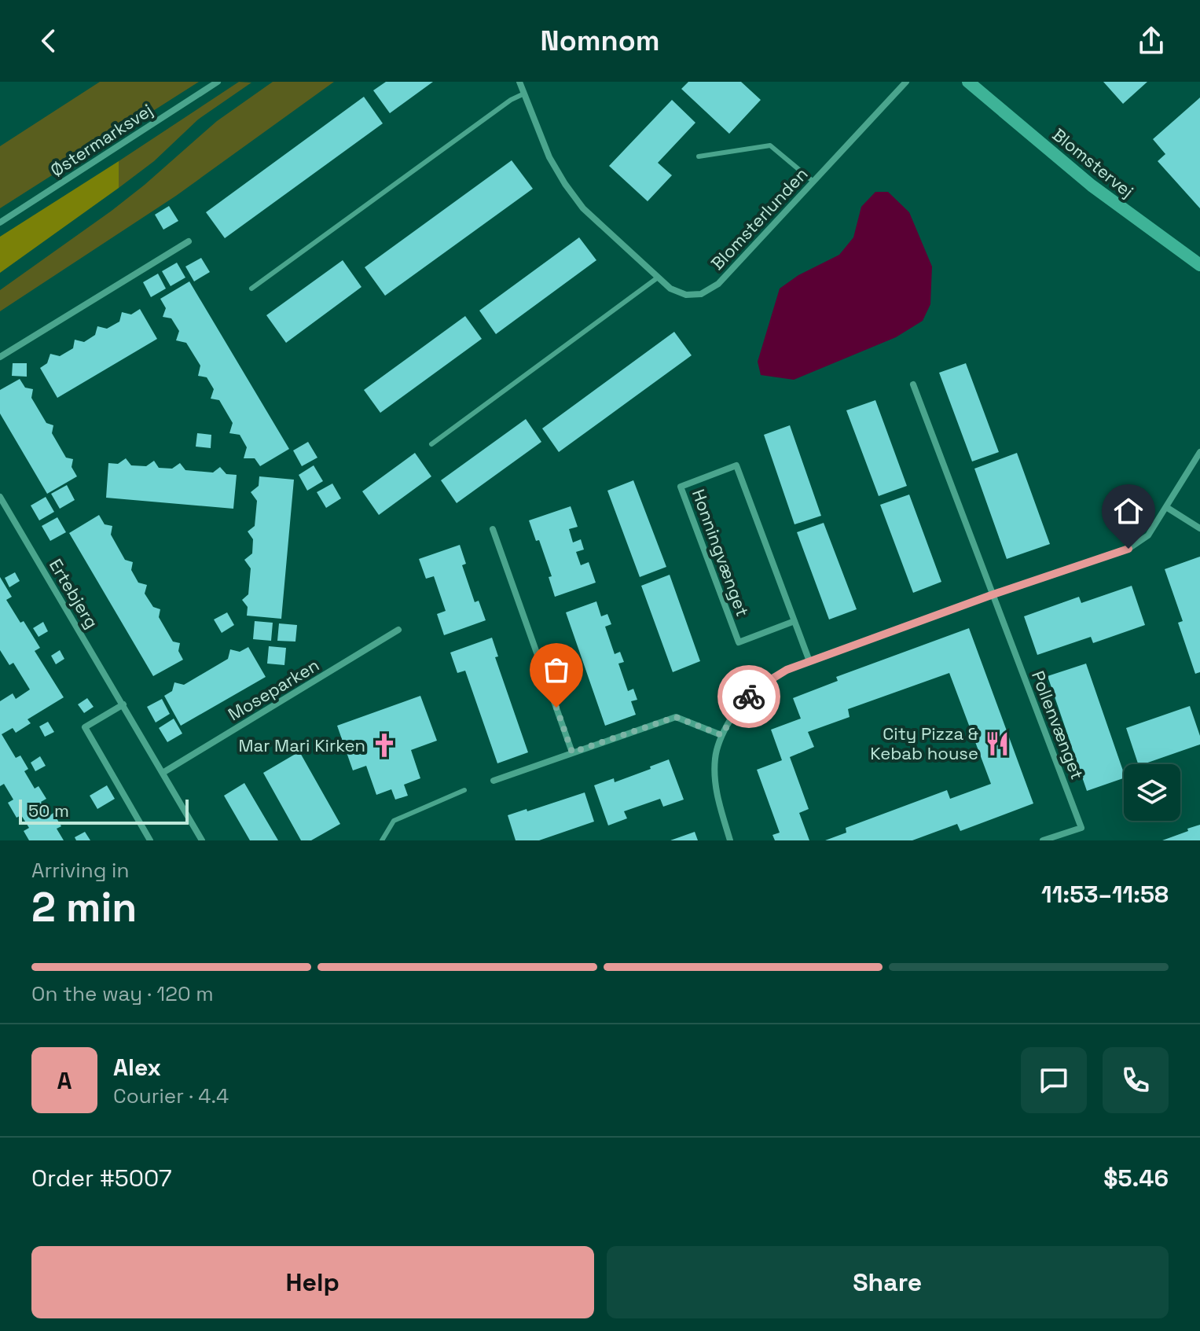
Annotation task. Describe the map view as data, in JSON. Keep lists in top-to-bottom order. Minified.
{"streets":{"street":["Østermarksvej","Blomstervej","Blomsterlunden","Honningvænget","Ertebjerg","Moseparken","Pollenvænget"]},"crossings":[["Ertebjerg","Moseparken"]],"places":{"restaurant":["City Pizza & Kebab house"],"church":["Mar Mari Kirken"]},"scale_bar":"50 m","page":{"header":"Nomnom","scale":"50 m","heading":["2 min","Arriving in","11:53–11:58"],"panel":["Alex","Courier · 4.4","Order #5007","$5.46"],"bar":"On the way · 120 m","round":"A","buttons":["Help","Share"]}}
